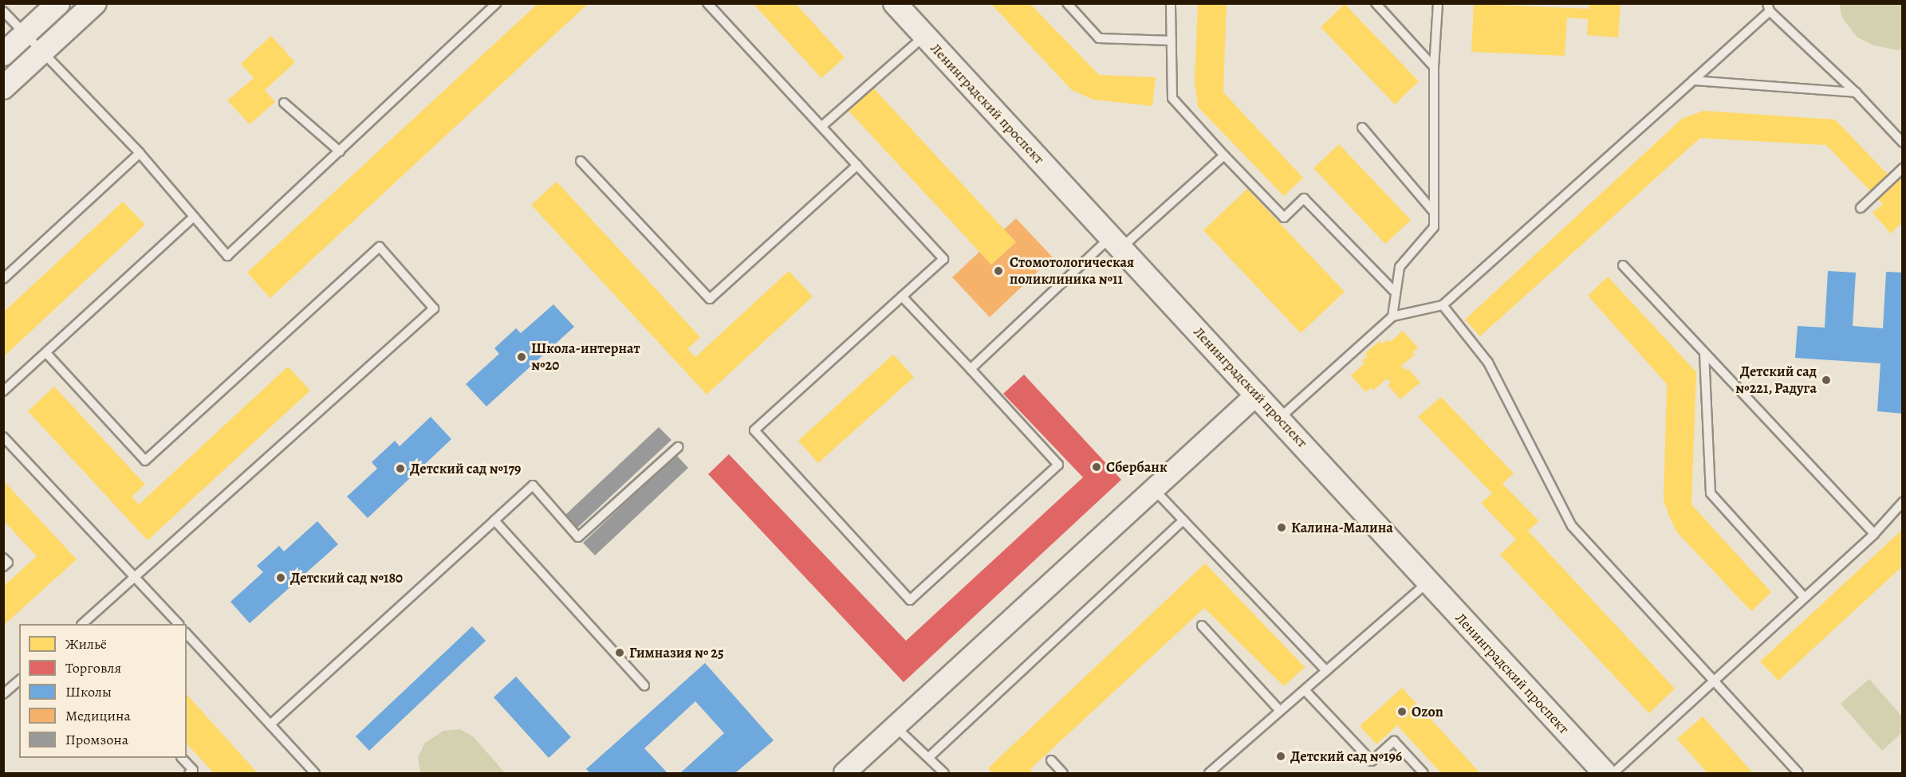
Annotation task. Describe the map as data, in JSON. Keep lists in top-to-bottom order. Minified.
{"streets":{"main road":["Ленинградский проспект"]},"places":["Стомотологическая поликлиника №11","Школа-интернат №20","Детский сад №221, Радуга","Сбербанк","Детский сад №179","Калина-Малина","Детский сад №180","Гимназия № 25","Ozon","Детский сад №196"],"legend":["Жильё","Торговля","Школы","Медицина","Промзона"]}
